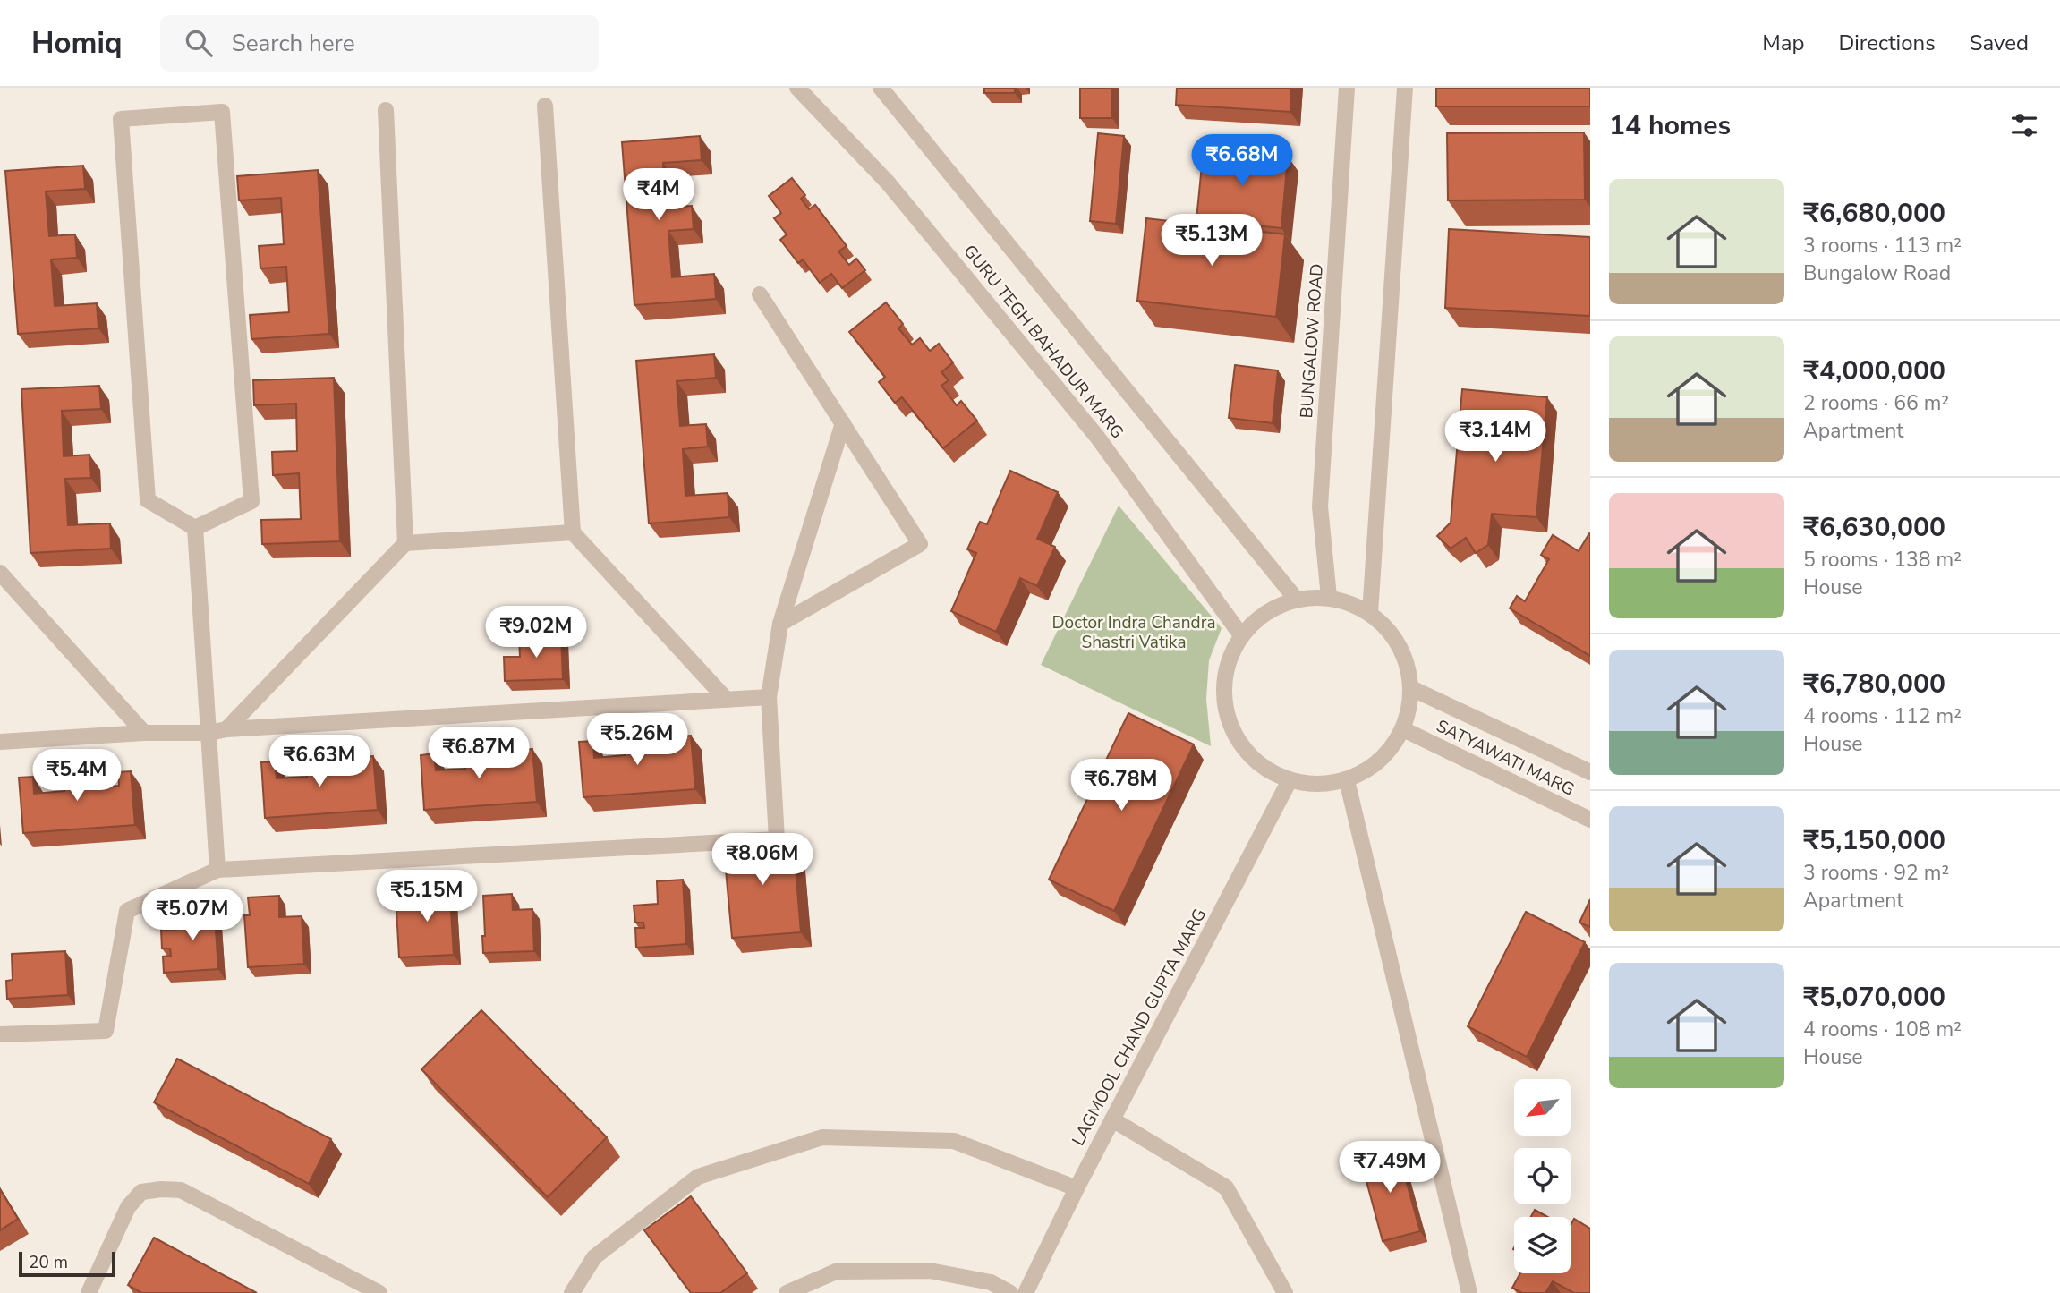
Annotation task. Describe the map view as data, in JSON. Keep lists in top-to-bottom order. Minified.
{"streets":{"street":["BUNGALOW ROAD","GURU TEGH BAHADUR MARG","SATYAWATI MARG","LAGMOOL CHAND GUPTA MARG"]},"crossings":[["BUNGALOW ROAD","GURU TEGH BAHADUR MARG"],["BUNGALOW ROAD","SATYAWATI MARG"],["BUNGALOW ROAD","LAGMOOL CHAND GUPTA MARG"],["GURU TEGH BAHADUR MARG","SATYAWATI MARG"],["GURU TEGH BAHADUR MARG","LAGMOOL CHAND GUPTA MARG"],["SATYAWATI MARG","LAGMOOL CHAND GUPTA MARG"]],"parks":["Doctor Indra Chandra Shastri Vatika"],"scale_bar":"20 m","north":"bottom left","page":{"header":"Homiq","search":"Search here","nav":["Map","Directions","Saved"],"heading":"14 homes","price":["₹6.68M","₹4M","₹5.13M","₹3.14M","₹9.02M","₹5.26M","₹6.87M","₹6.63M","₹5.4M","₹6.78M","₹8.06M","₹5.15M","₹5.07M","₹7.49M"],"list":[{"name":"₹6,680,000","note":"3 rooms · 113 m² · Bungalow Road"},{"name":"₹4,000,000","note":"2 rooms · 66 m² · Apartment"},{"name":"₹6,630,000","note":"5 rooms · 138 m² · House"},{"name":"₹6,780,000","note":"4 rooms · 112 m² · House"},{"name":"₹5,150,000","note":"3 rooms · 92 m² · Apartment"},{"name":"₹5,070,000","note":"4 rooms · 108 m² · House"}],"scale":"20 m"}}
